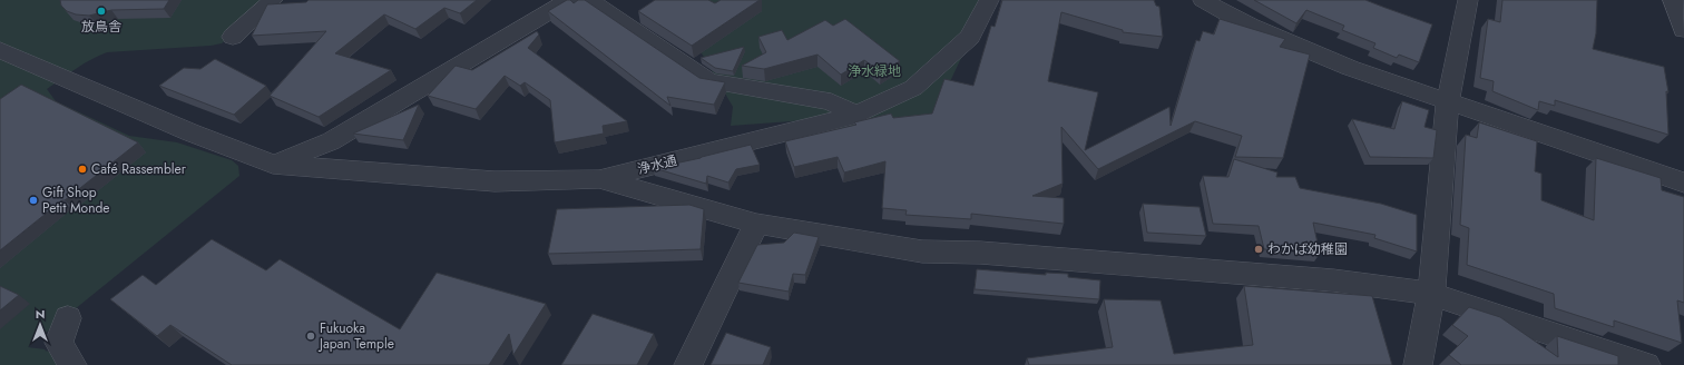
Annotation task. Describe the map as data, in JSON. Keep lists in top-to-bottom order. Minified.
{"streets":{"street":["浄水通"]},"parks":["浄水緑地"],"places":["放鳥舎","Café Rassembler","Gift Shop Petit Monde","わかば幼稚園","Fukuoka Japan Temple"],"north":"top"}
